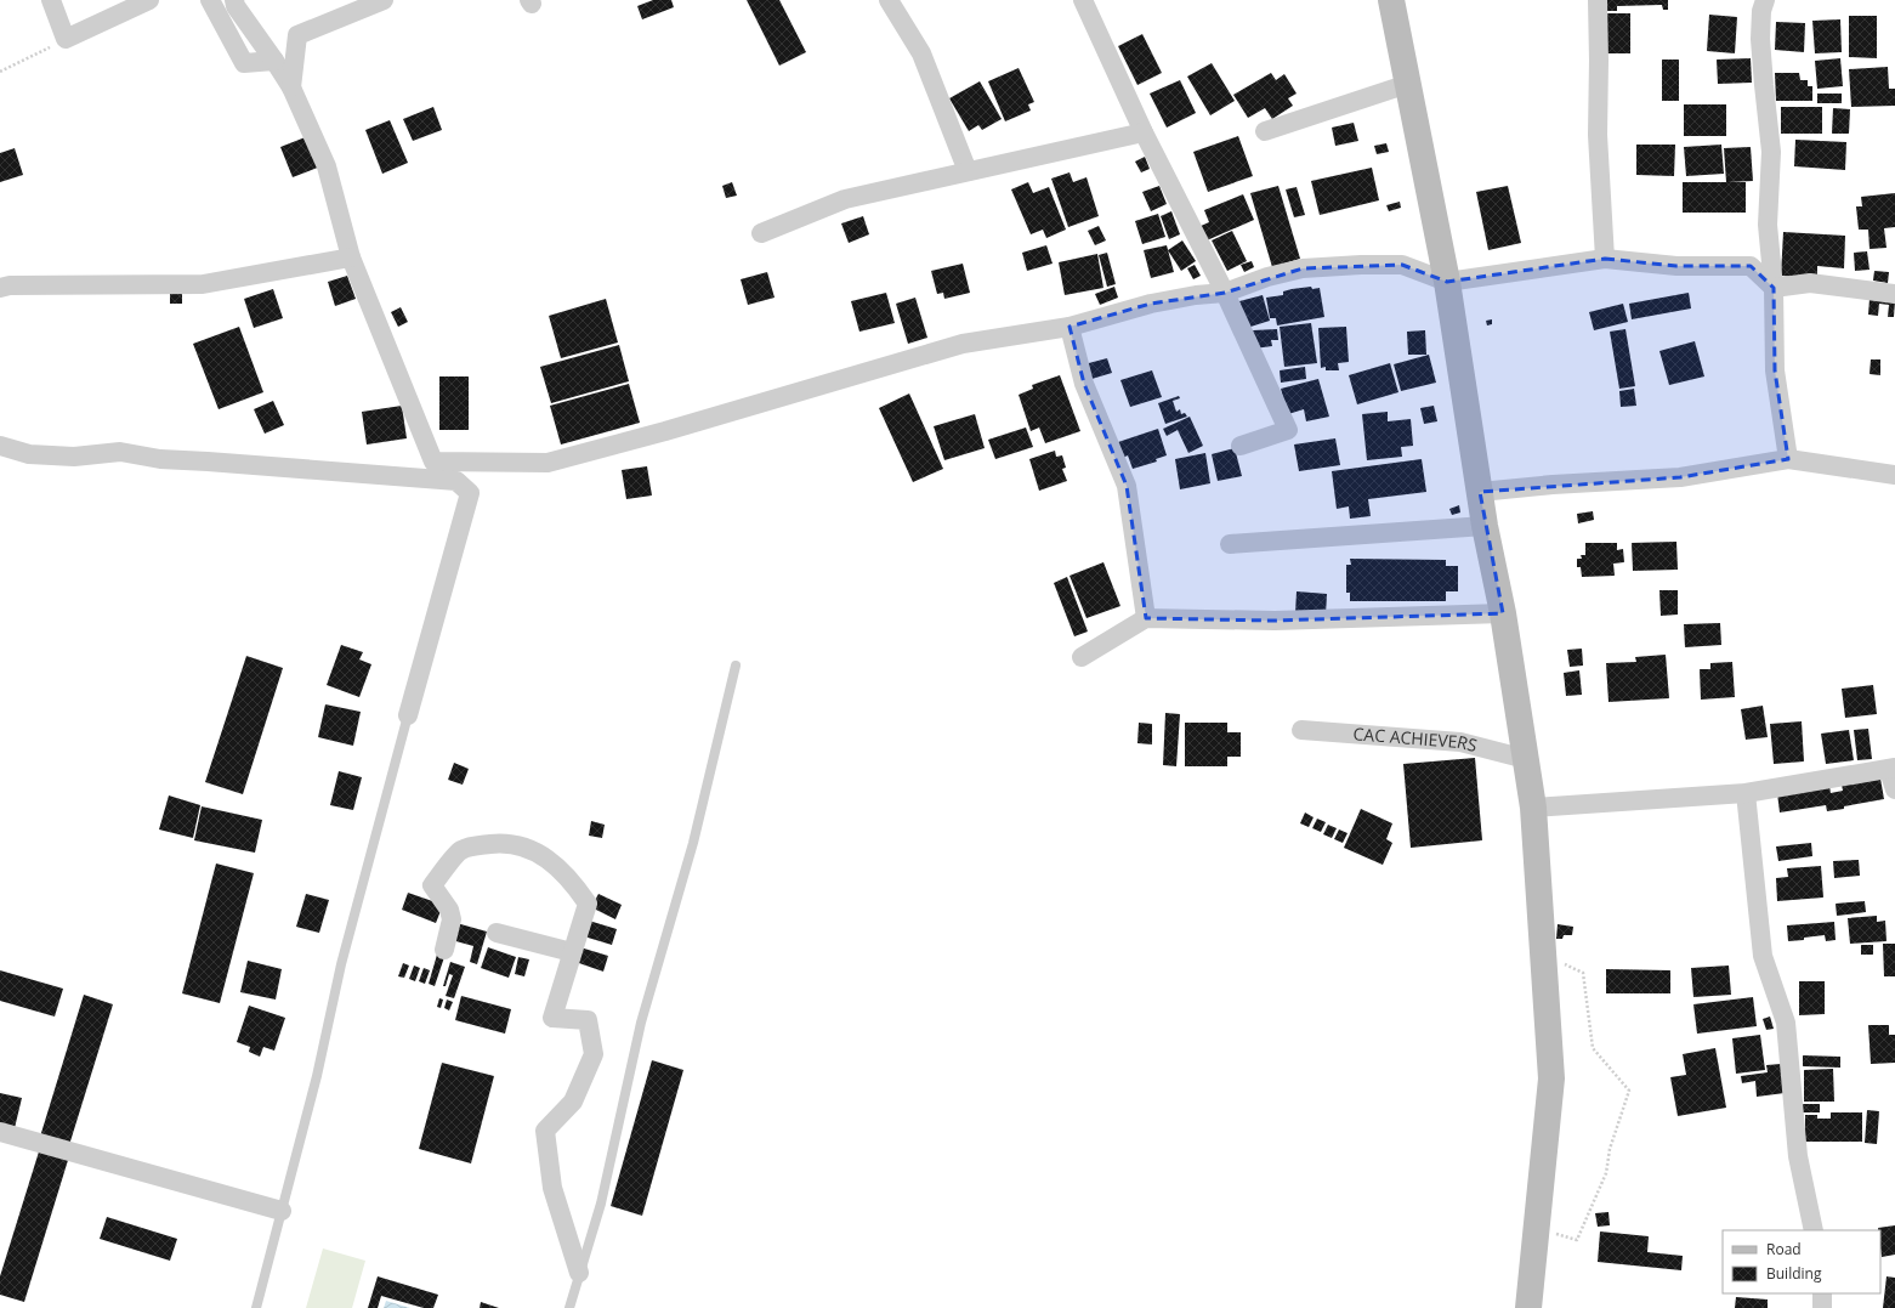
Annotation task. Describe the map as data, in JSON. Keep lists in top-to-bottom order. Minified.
{"streets":{"street":["CAC ACHIEVERS"]},"legend":["Road","Building"]}
